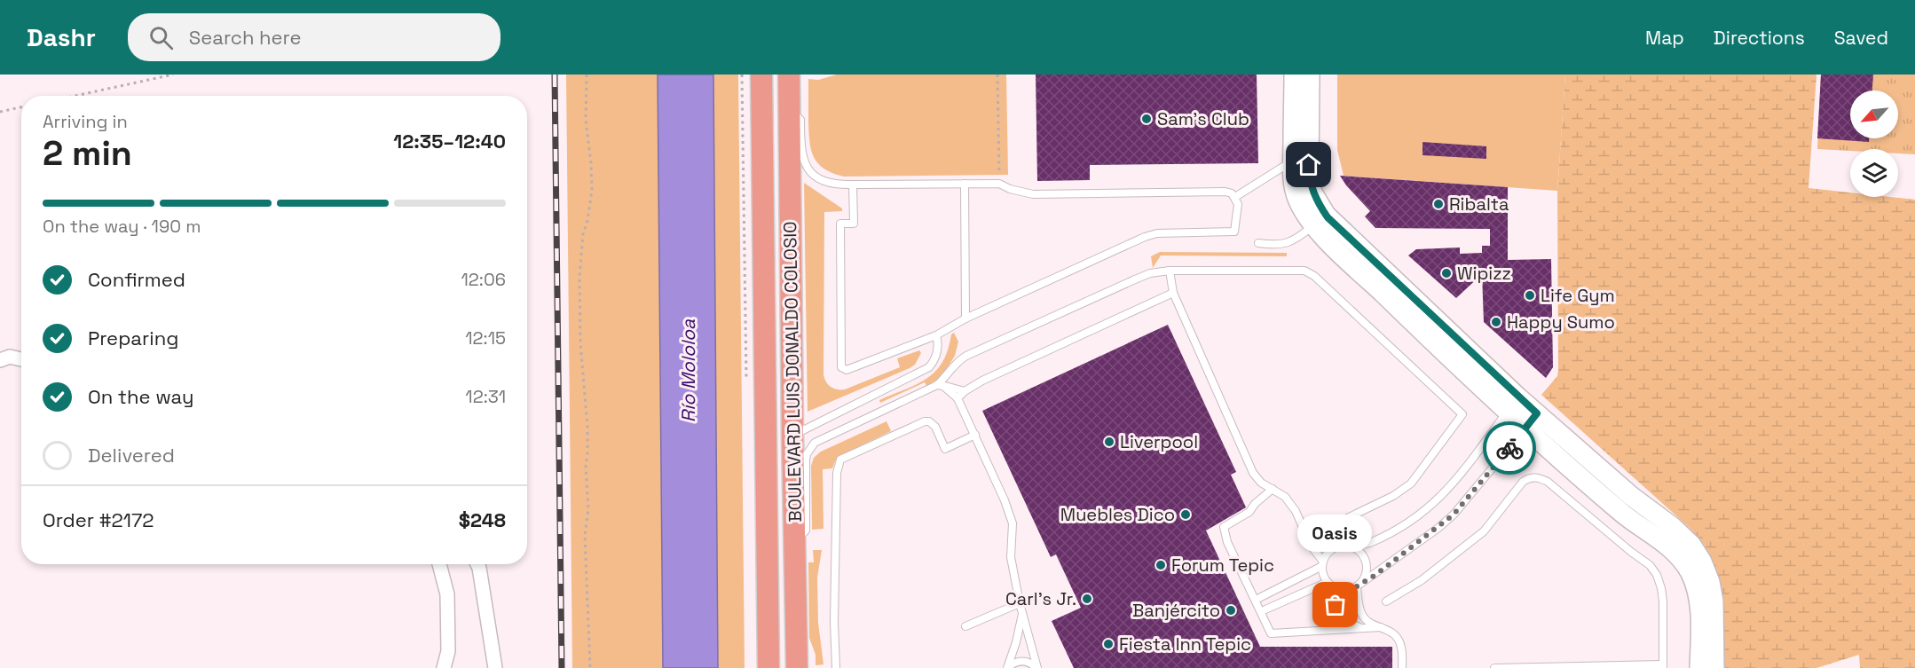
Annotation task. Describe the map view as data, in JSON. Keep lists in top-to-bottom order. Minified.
{"streets":{"main road":["BOULEVARD LUIS DONALDO COLOSIO"]},"water":["Río Mololoa"],"places":["Sam's Club","Ribalta","Wipizz","Life Gym","Happy Sumo","Liverpool","Muebles Dico","Forum Tepic","Carl's Jr.","Oasis","Banjército","Fiesta Inn Tepic"],"north":"bottom left","page":{"header":"Dashr","search":"Search here","nav":["Map","Directions","Saved"],"heading":["2 min","Arriving in","12:35–12:40"],"panel":["Order #2172","$248"],"bar":"On the way · 190 m","list":[["Confirmed","12:06"],["Preparing","12:15"],["On the way","12:31"],"Delivered"],"bubble":"Oasis"}}
